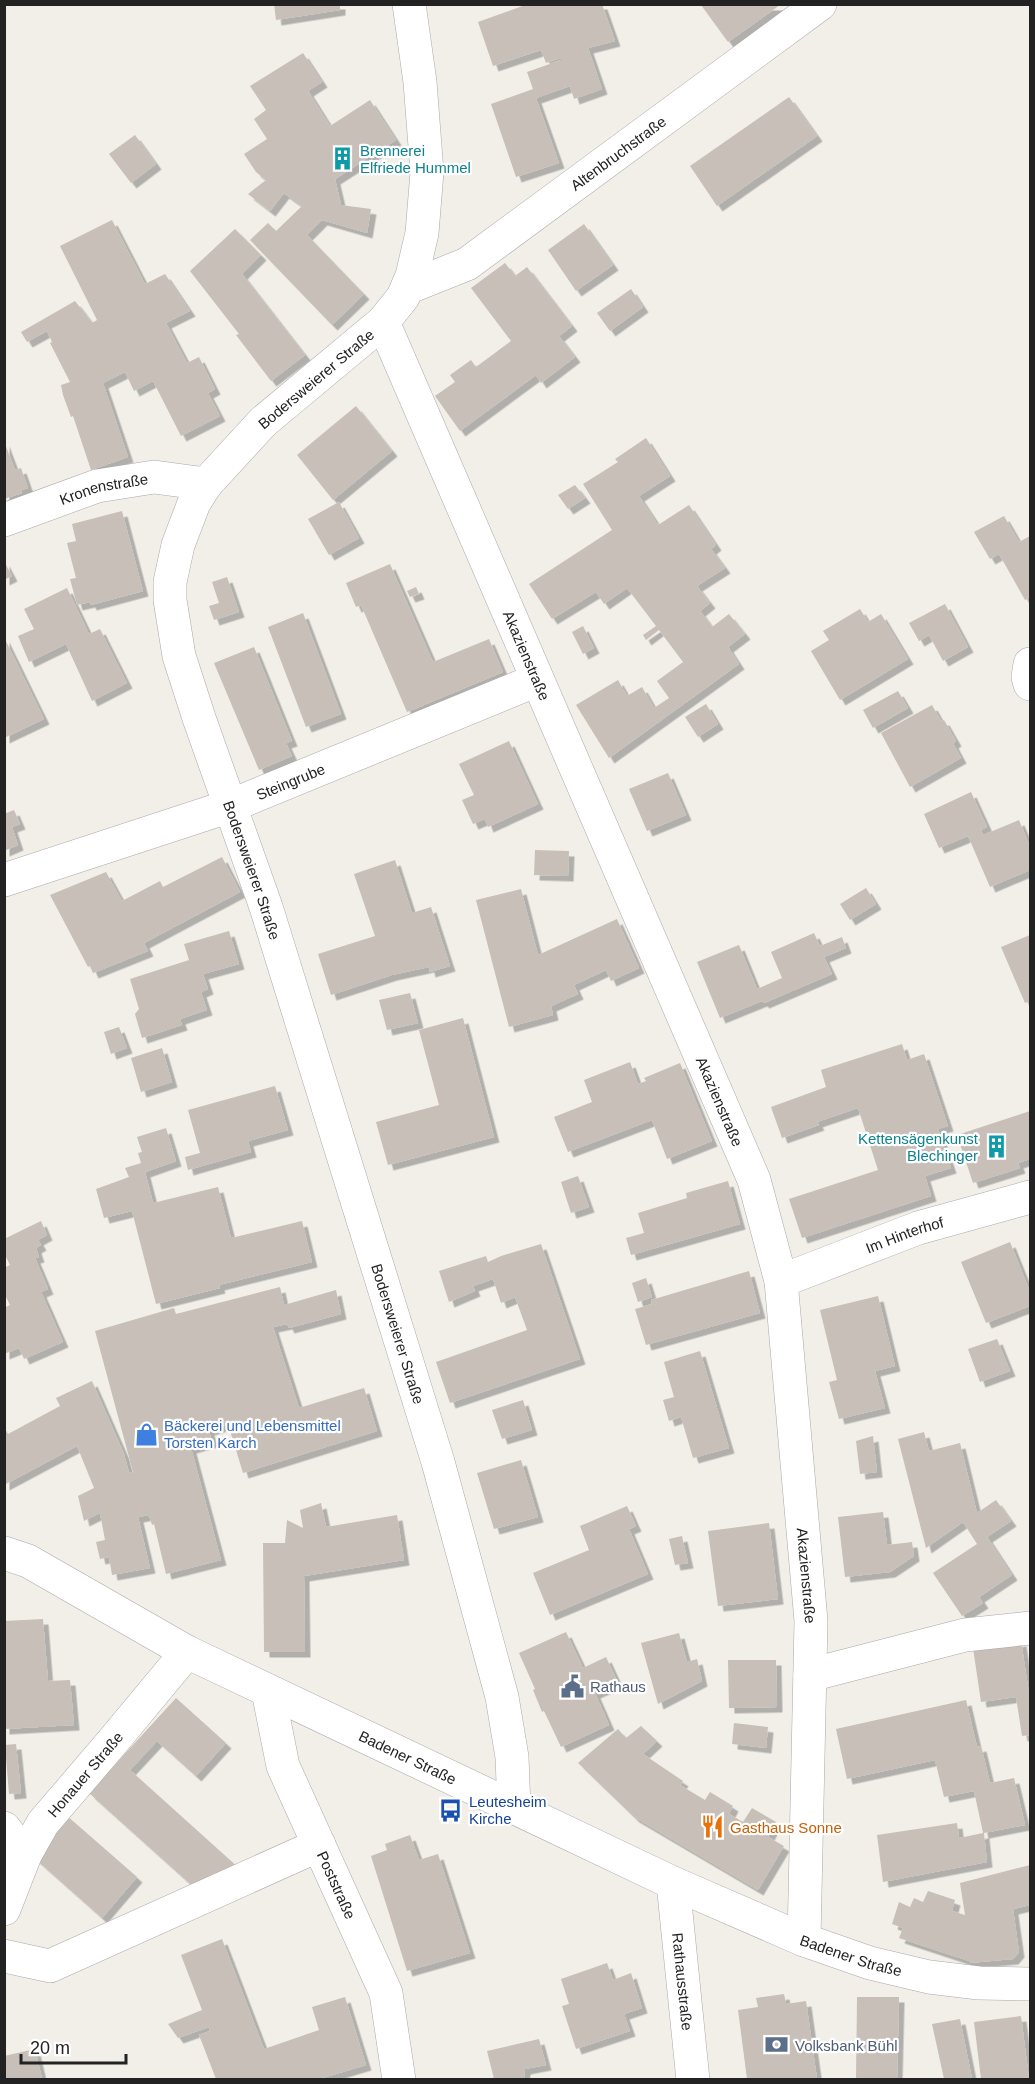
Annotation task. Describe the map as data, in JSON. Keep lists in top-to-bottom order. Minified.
{"streets":{"street":["Altenbruchstraße","Bodersweierer Straße","Kronenstraße","Akazienstraße","Steingrube","Im Hinterhof","Badener Straße","Honauer Straße","Poststraße","Rathausstraße"]},"crossings":[["Altenbruchstraße","Bodersweierer Straße"],["Bodersweierer Straße","Kronenstraße"],["Bodersweierer Straße","Akazienstraße"],["Bodersweierer Straße","Steingrube"],["Bodersweierer Straße","Badener Straße"],["Akazienstraße","Steingrube"],["Akazienstraße","Im Hinterhof"],["Akazienstraße","Badener Straße"],["Badener Straße","Honauer Straße"],["Badener Straße","Poststraße"],["Badener Straße","Rathausstraße"]],"places":{"building":["Brennerei Elfriede Hummel","Kettensägenkunst Blechinger"],"shop":["Bäckerei und Lebensmittel Torsten Karch"],"public building":["Rathaus"],"bus stop":["Leutesheim Kirche"],"restaurant":["Gasthaus Sonne"],"bank":["Volksbank Bühl"]},"scale_bar":"20 m"}
